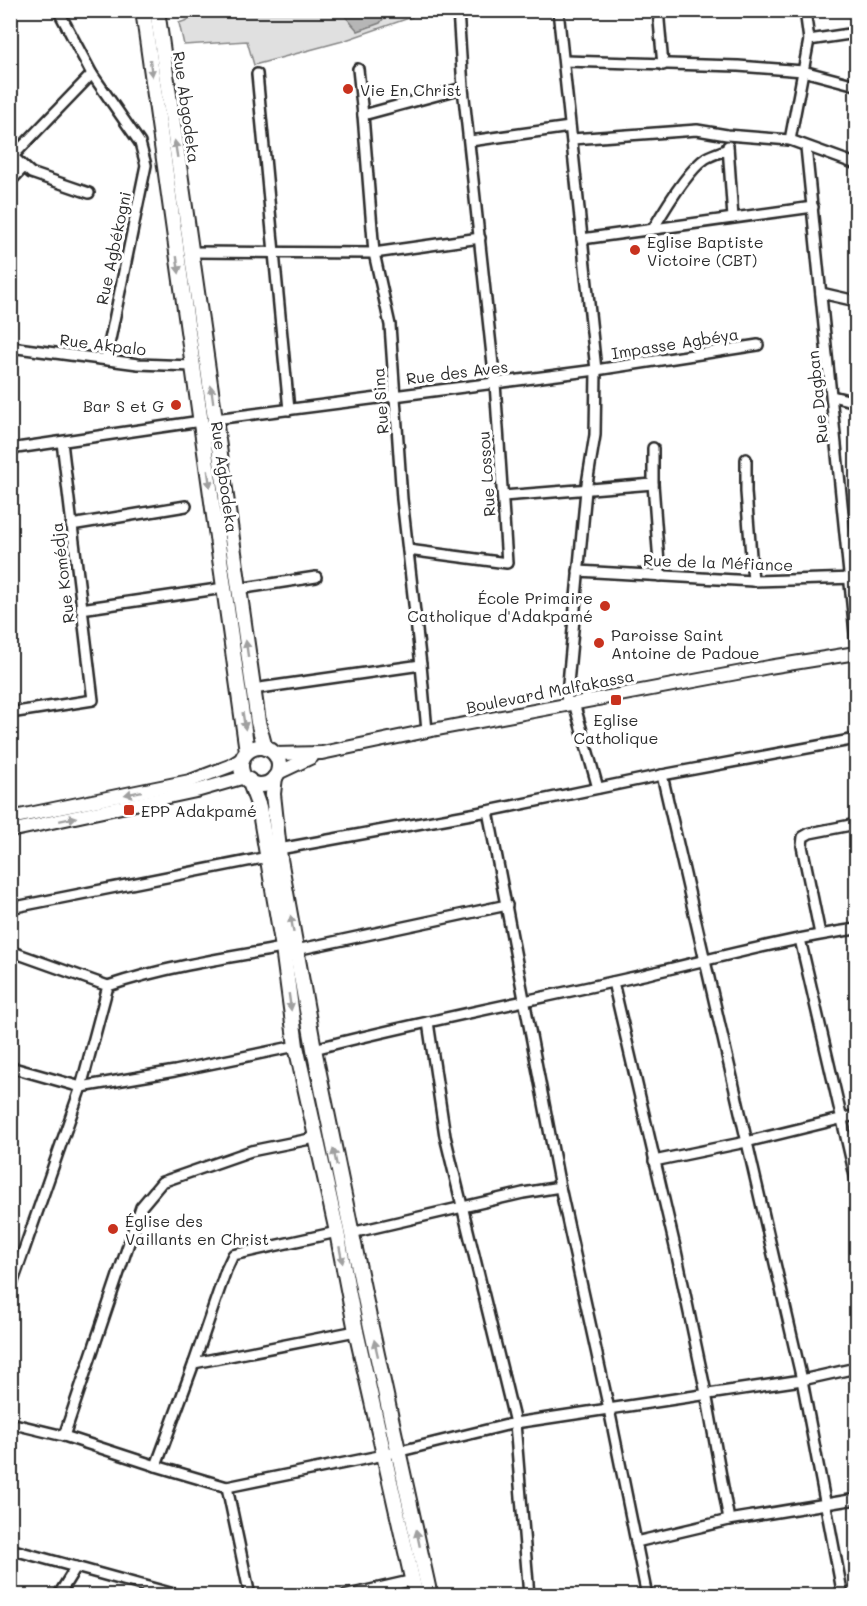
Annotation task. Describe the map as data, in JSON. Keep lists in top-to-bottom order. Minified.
{"streets":{"main road":["Rue Abgodeka","Rue Agbodeka"],"street":["Rue Agbékogni","Impasse Agbéya","Rue Akpalo","Rue des Aves","Rue Dagban","Rue Sina","Rue Lossou","Rue de la Méfiance","Rue Komédja","Boulevard Malfakassa"]},"crossings":[["Rue Abgodeka","Rue Agbodeka"],["Rue Agbékogni","Rue Akpalo"],["Impasse Agbéya","Rue des Aves"],["Rue Akpalo","Rue Agbodeka"],["Rue des Aves","Rue Sina"],["Rue des Aves","Rue Lossou"],["Rue des Aves","Rue Agbodeka"],["Rue Dagban","Rue de la Méfiance"],["Rue Sina","Rue Lossou"],["Rue Sina","Boulevard Malfakassa"]],"places":{"other":["Vie En Christ","Eglise Baptiste Victoire (CBT)","Bar S et G","École Primaire Catholique d'Adakpamé","Paroisse Saint Antoine de Padoue","Église des Vaillants en Christ"],"transit":["Eglise Catholique","EPP Adakpamé"]}}
